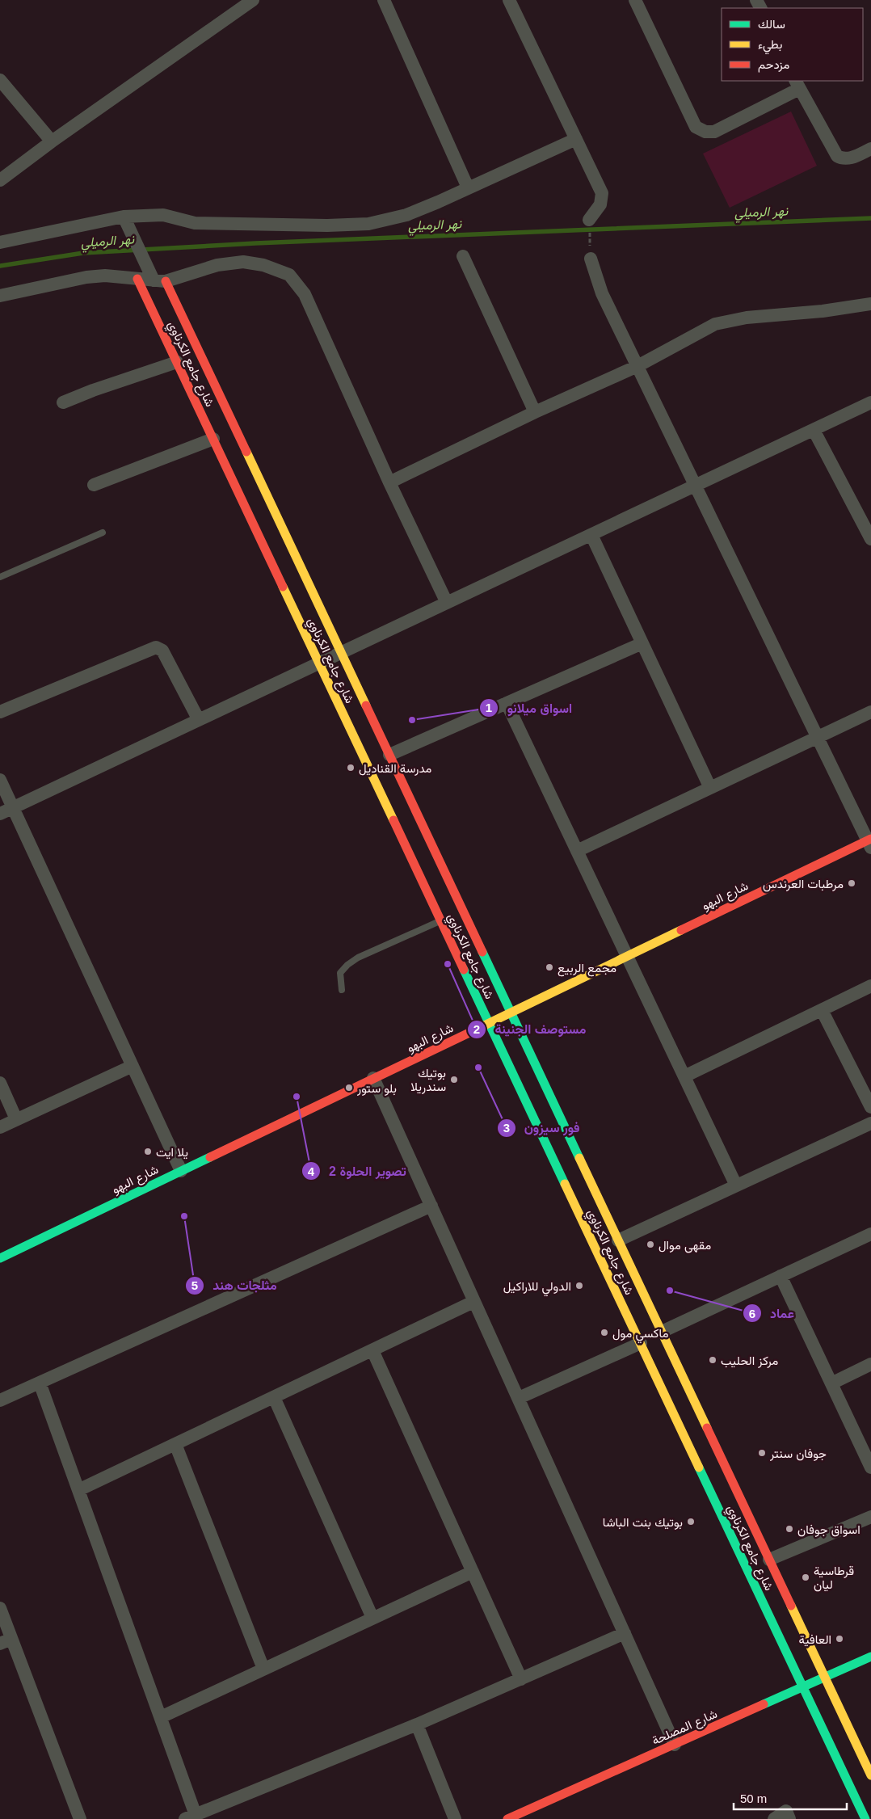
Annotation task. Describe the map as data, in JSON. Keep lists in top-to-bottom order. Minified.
{"streets":{"main road":["شارع جامع الكرناوي","شارع البهو","شارع المصلحة"]},"crossings":[["شارع جامع الكرناوي","شارع البهو"],["شارع جامع الكرناوي","شارع المصلحة"]],"water":["نهر الرميلي"],"places":["اسواق ميلانو","مدرسة القناديل","مرطبات العرندس","مستوصف الجنينة","مجمع الربيع","فور سيزون","بوتيك سندريلا","بلو ستور","تصوير الحلوة 2","يلا ايت","مثلجات هند","مقهى موال","الدولي للاراكيل","عماد","ماكسي مول","مركز الحليب","جوفان سنتر","بوتيك بنت الباشا","اسواق جوفان","قرطاسية ليان","العافية"],"legend":["سالك","بطيء","مزدحم"],"scale_bar":"50 m"}
